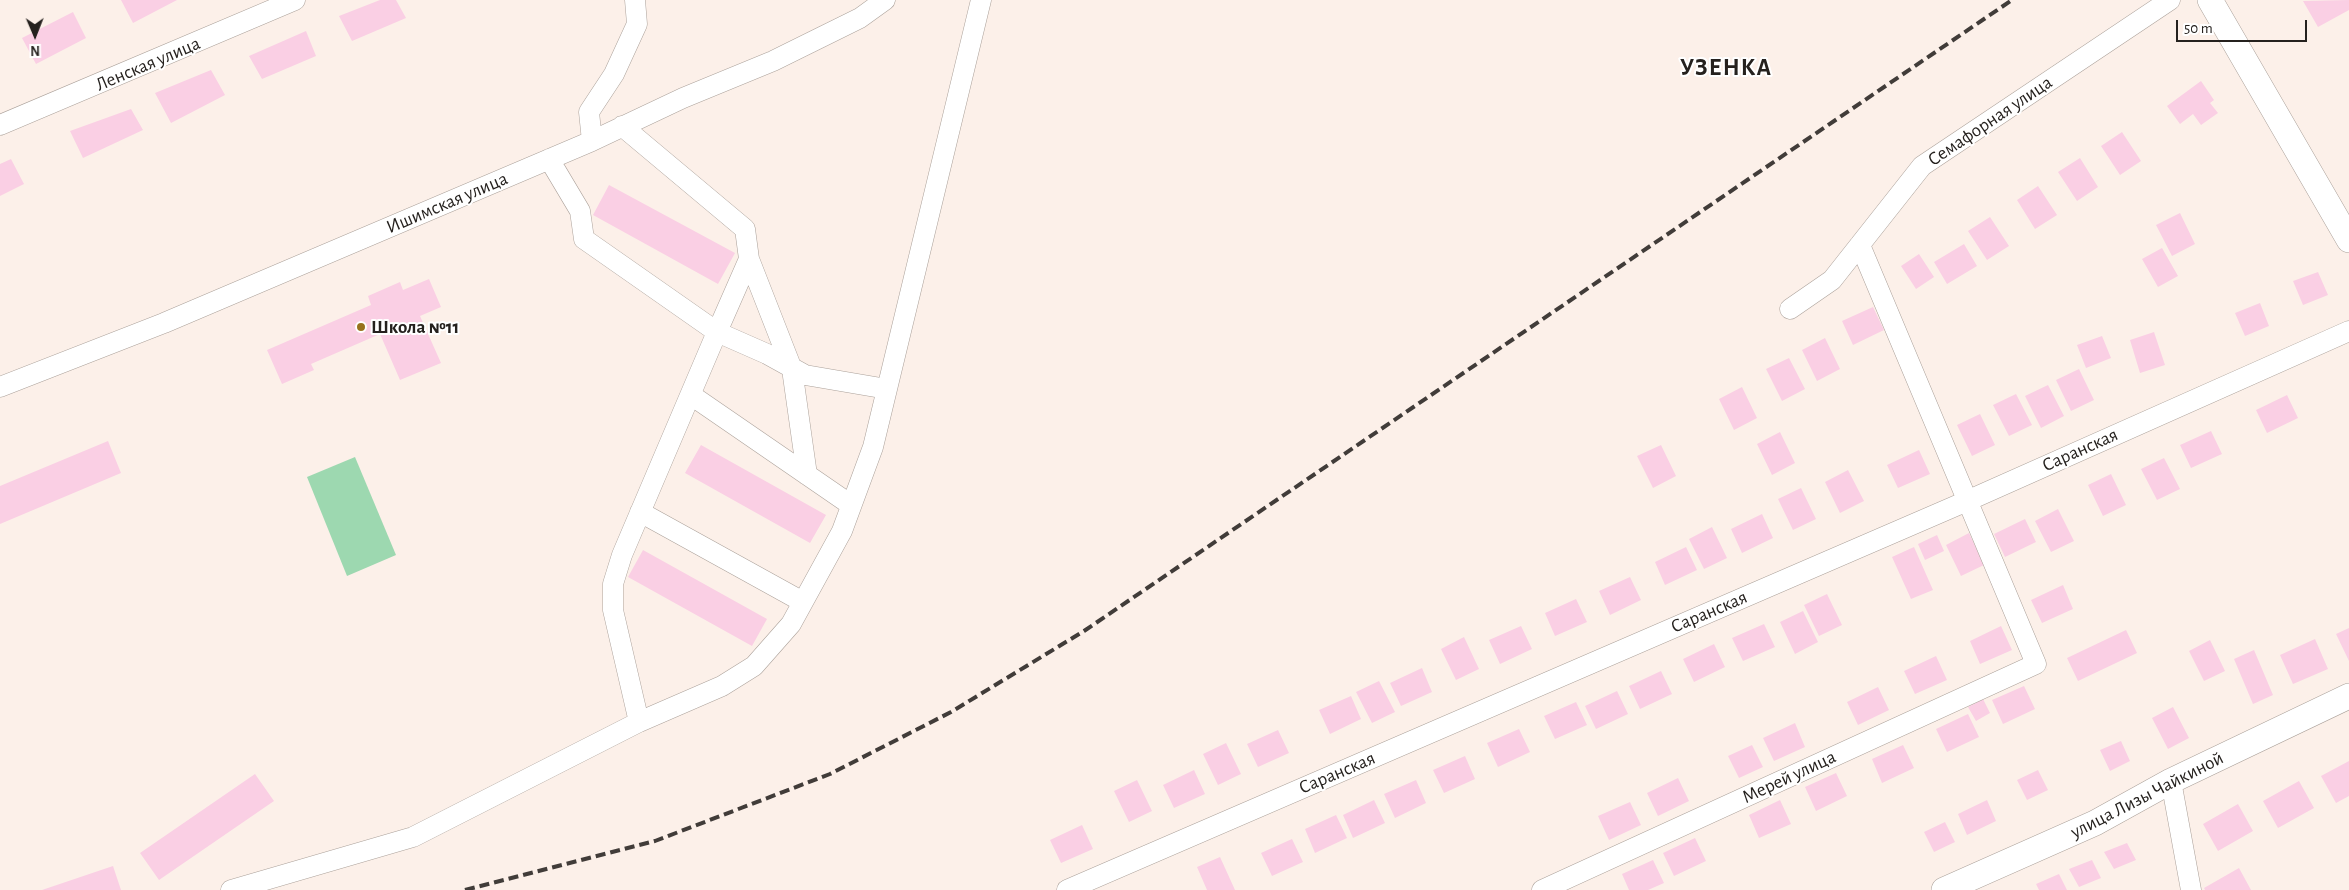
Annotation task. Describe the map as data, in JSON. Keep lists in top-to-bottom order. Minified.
{"streets":{"street":["Ленская улица","Семафорная улица","Ишимская улица","Саранская","Мерей улица","улица Лизы Чайкиной"]},"crossings":[["Саранская","Мерей улица"]],"districts":["УЗЕНКА"],"places":["Школа №11"],"scale_bar":"50 m","north":"bottom"}
